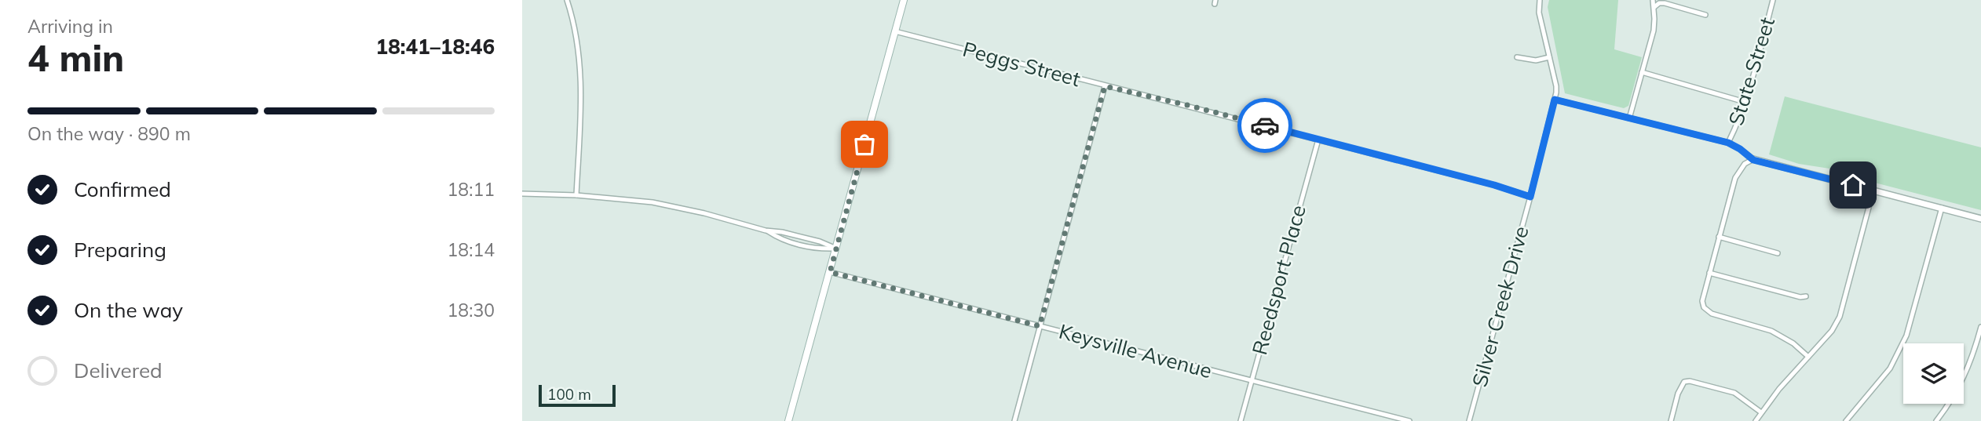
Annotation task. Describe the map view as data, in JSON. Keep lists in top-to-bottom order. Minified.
{"streets":{"street":["Peggs Street","State Street","Reedsport Place","Silver Creek Drive","Keysville Avenue"]},"crossings":[["Peggs Street","Reedsport Place"],["Peggs Street","Silver Creek Drive"],["Reedsport Place","Keysville Avenue"]],"scale_bar":"100 m","page":{"heading":["4 min","Arriving in","18:41–18:46"],"bar":"On the way · 890 m","list":[["Confirmed","18:11"],["Preparing","18:14"],["On the way","18:30"],"Delivered"],"scale":"100 m"}}
